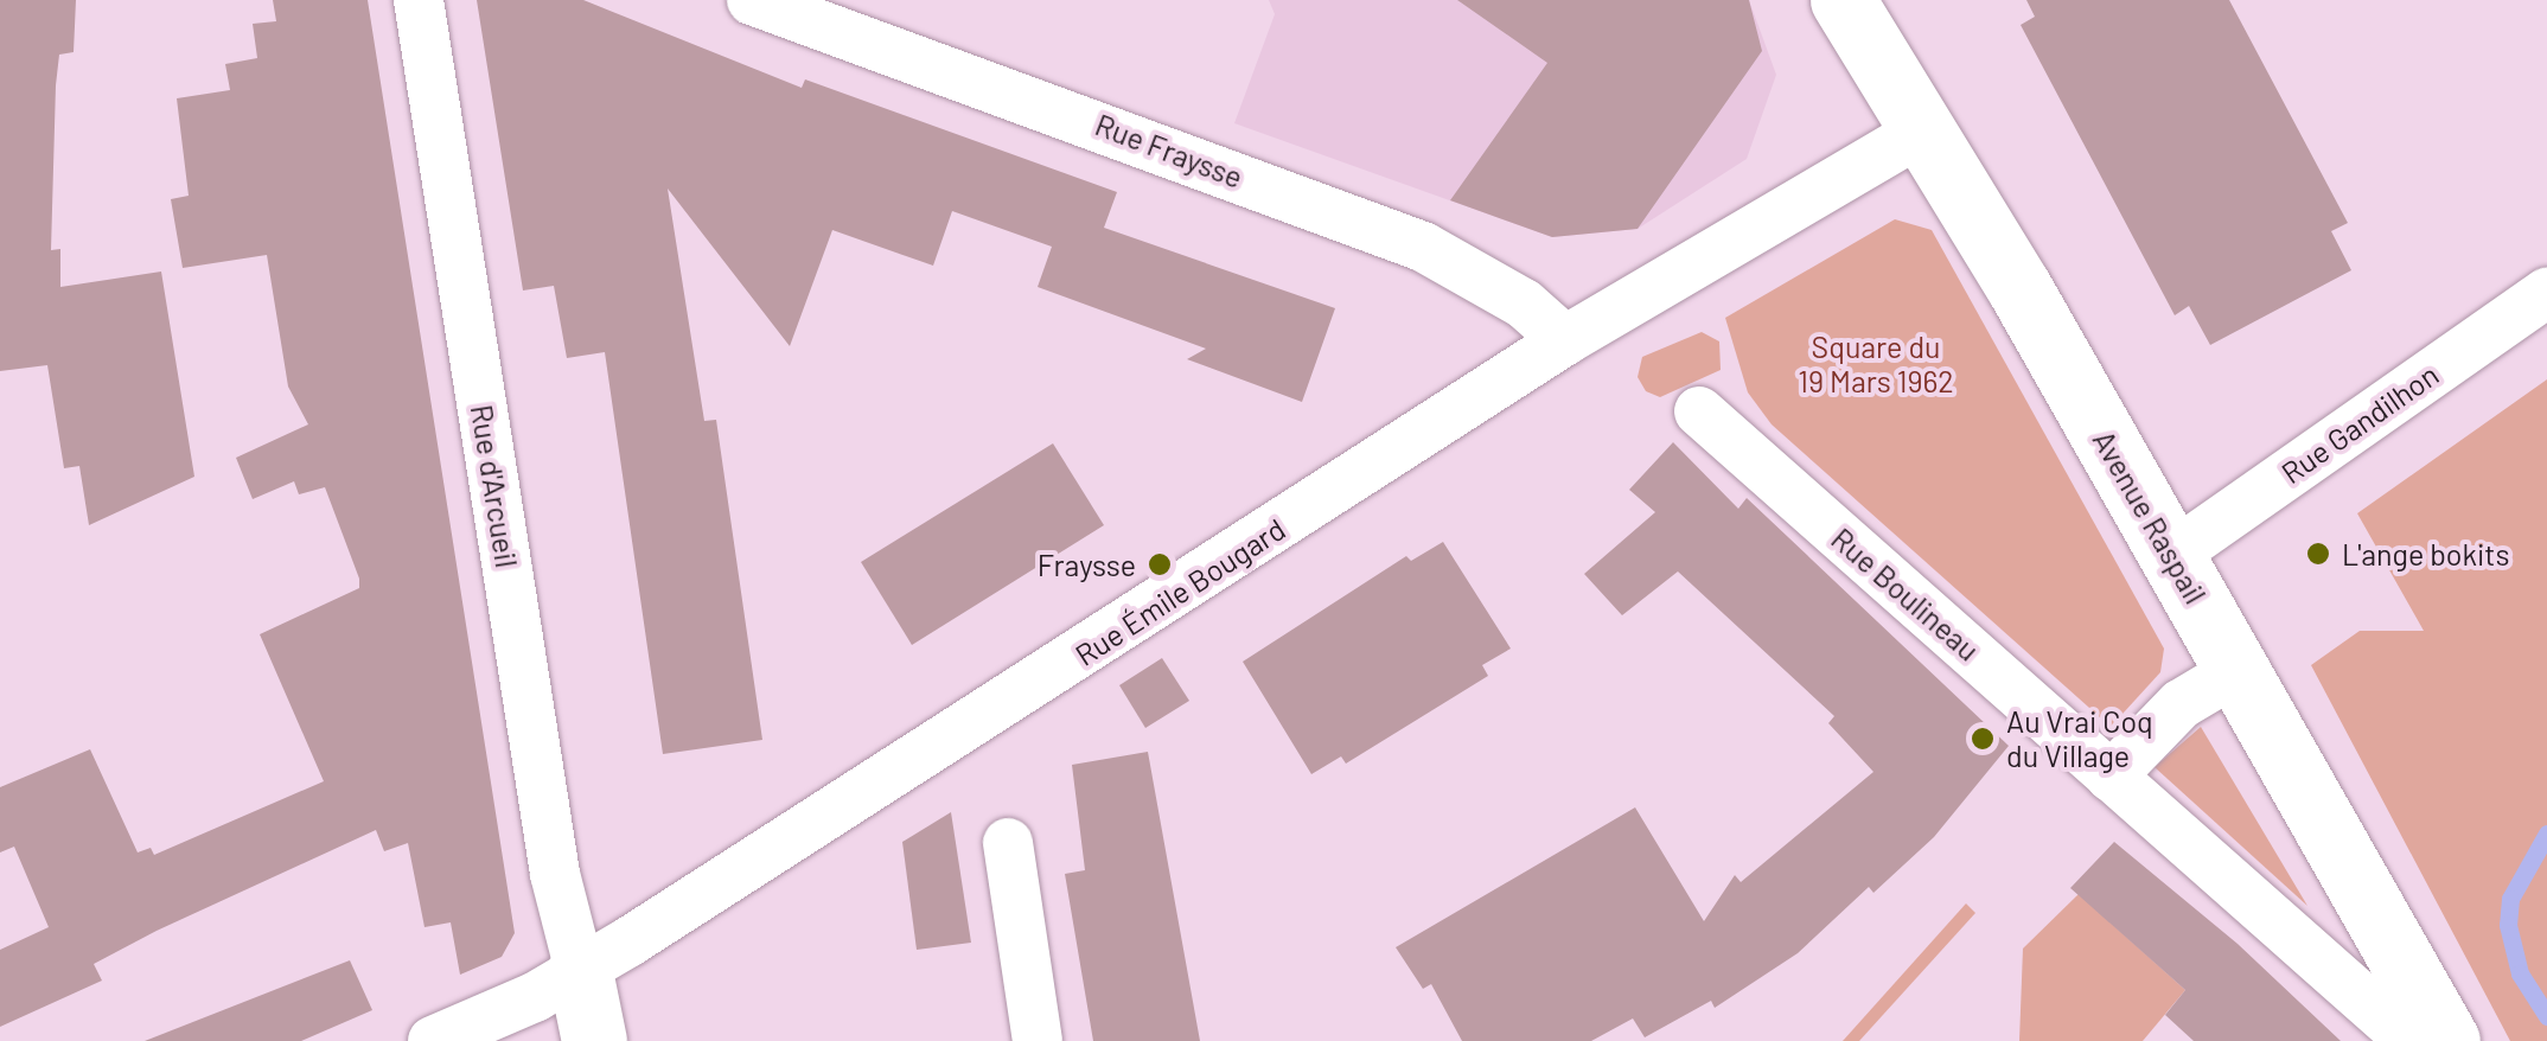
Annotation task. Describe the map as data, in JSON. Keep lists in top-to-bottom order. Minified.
{"streets":{"main road":["Avenue Raspail"],"street":["Rue Fraysse","Rue Gandilhon","Rue d'Arcueil","Rue Émile Bougard","Rue Boulineau"]},"crossings":[["Rue Fraysse","Rue Émile Bougard"],["Rue Gandilhon","Avenue Raspail"],["Rue d'Arcueil","Rue Émile Bougard"],["Avenue Raspail","Rue Émile Bougard"]],"parks":["Square du 19 Mars 1962"],"places":["L'ange bokits","Fraysse","Au Vrai Coq du Village"]}
